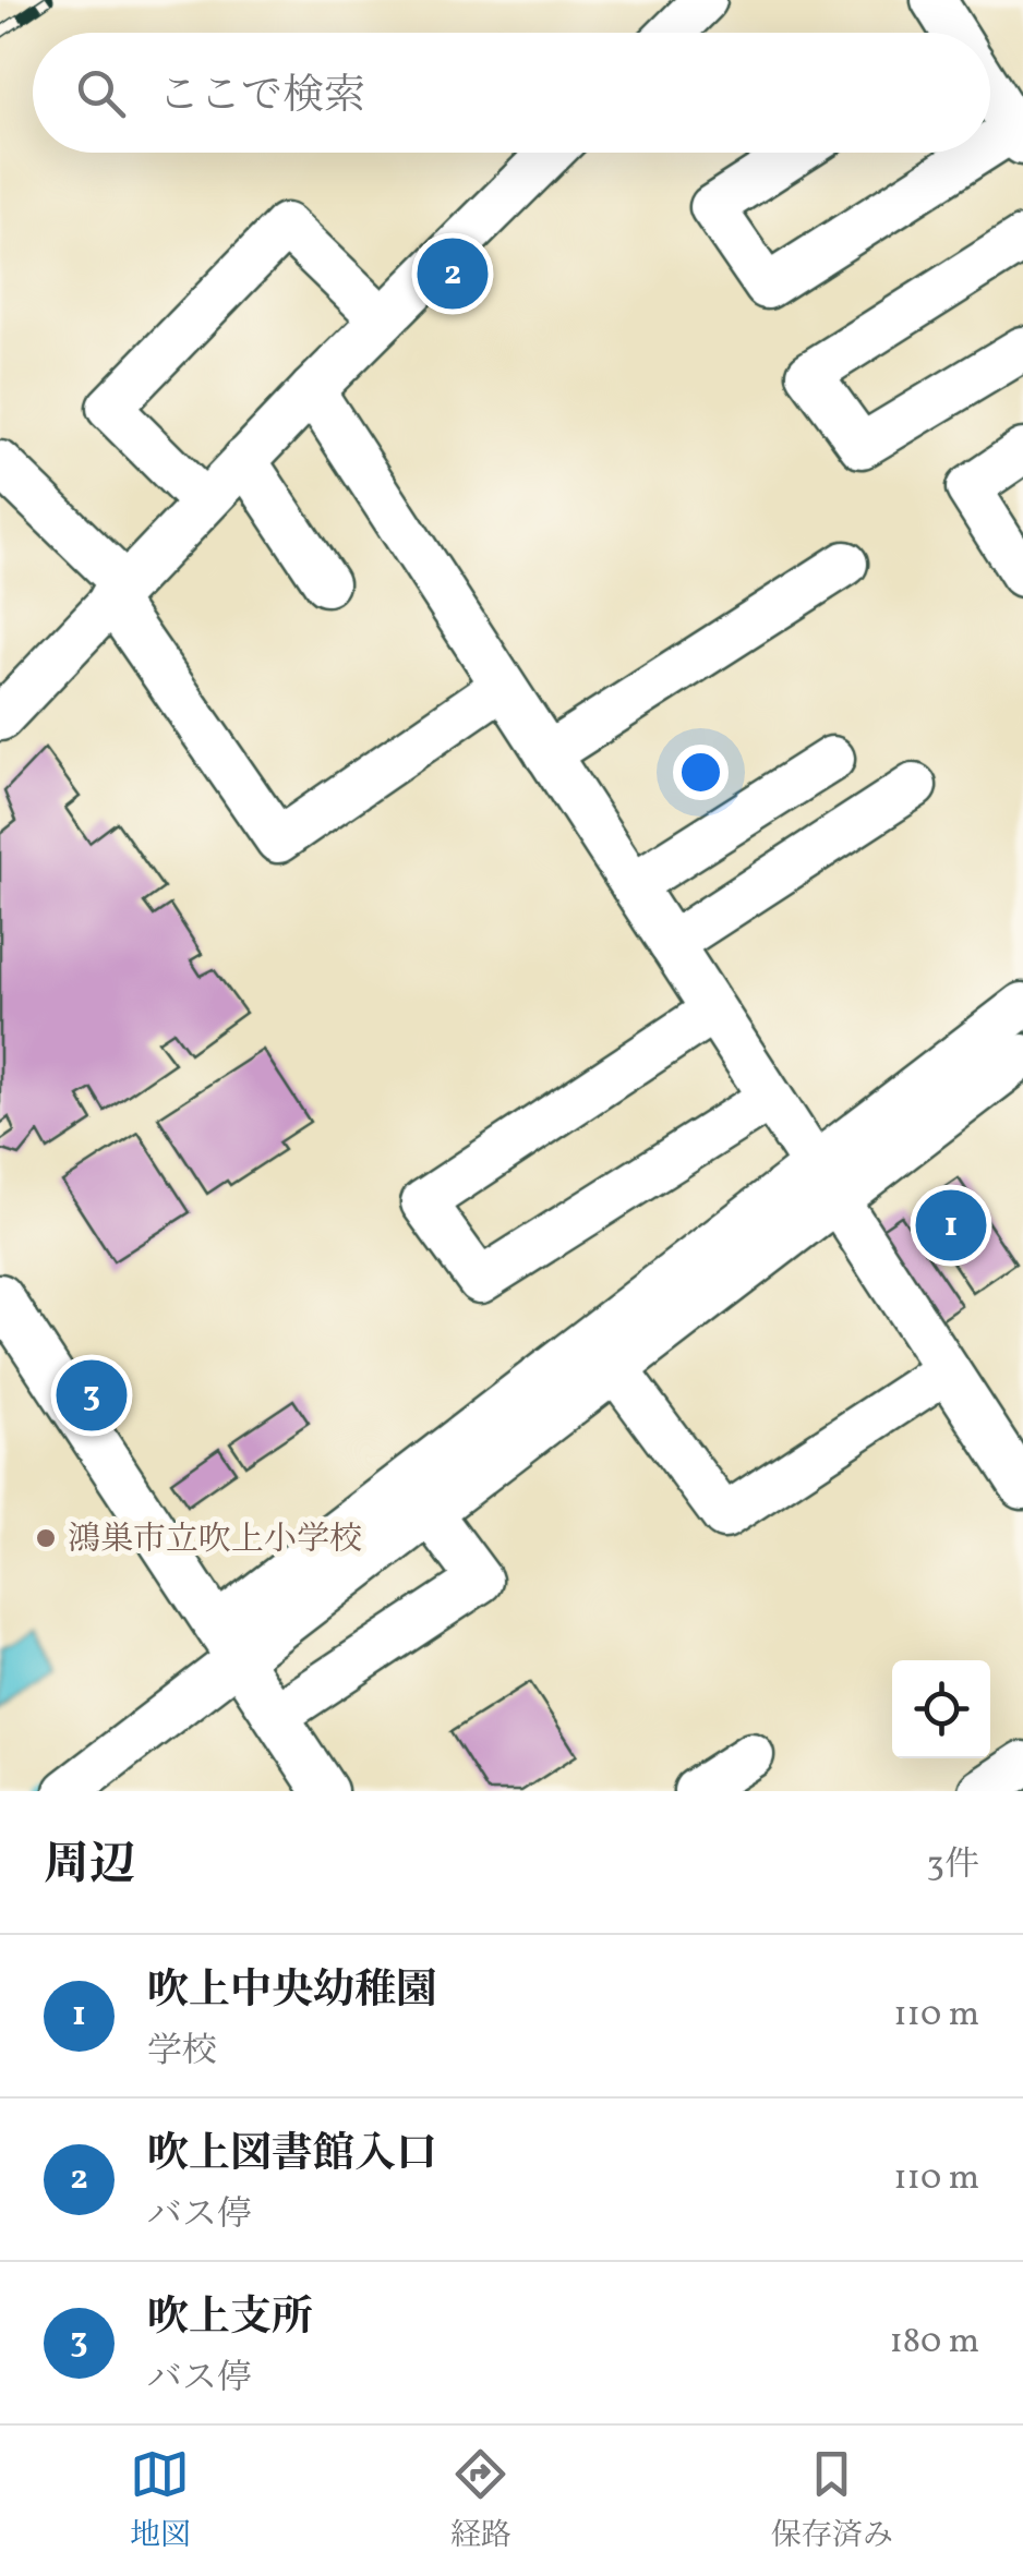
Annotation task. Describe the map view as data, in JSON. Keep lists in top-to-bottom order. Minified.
{"places":["鴻巣市立吹上小学校"],"page":{"search":"ここで検索","pins":["2","1","3"],"heading":["周辺","3件"],"list":[{"mark":"1","name":"吹上中央幼稚園","note":"学校","value":"110 m"},{"mark":"2","name":"吹上図書館入口","note":"バス停","value":"110 m"},{"mark":"3","name":"吹上支所","note":"バス停","value":"180 m"}],"nav":["地図","経路","保存済み"]}}
